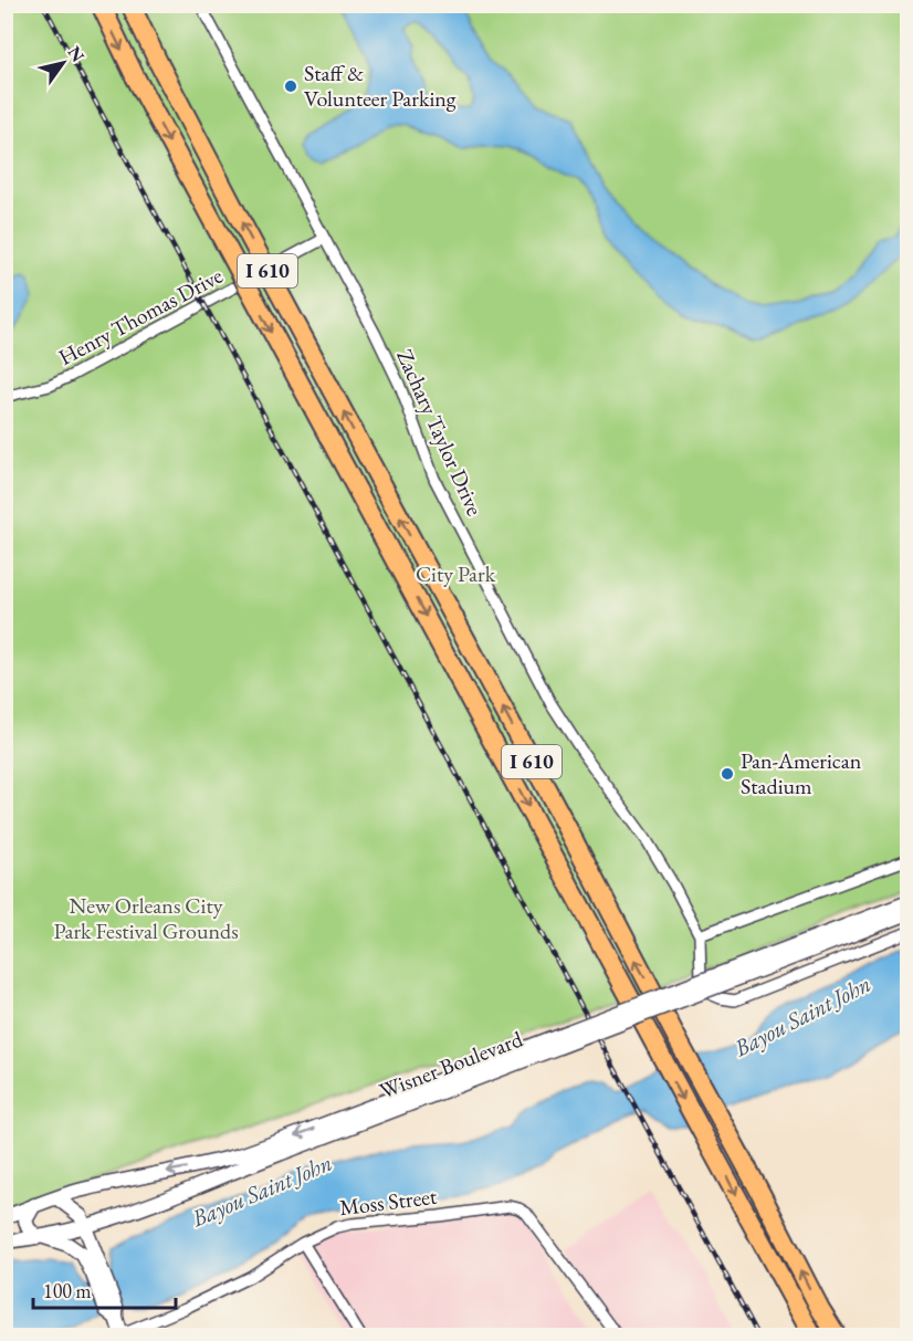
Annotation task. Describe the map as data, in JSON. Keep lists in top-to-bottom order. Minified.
{"streets":{"highway":["I 610"],"street":["Henry Thomas Drive","Zachary Taylor Drive","Wisner Boulevard","Moss Street"]},"crossings":[["Henry Thomas Drive","Zachary Taylor Drive"]],"water":["Bayou Saint John"],"parks":["City Park","New Orleans City Park Festival Grounds"],"places":["Staff & Volunteer Parking","Pan-American Stadium"],"scale_bar":"100 m","north":"top right"}
